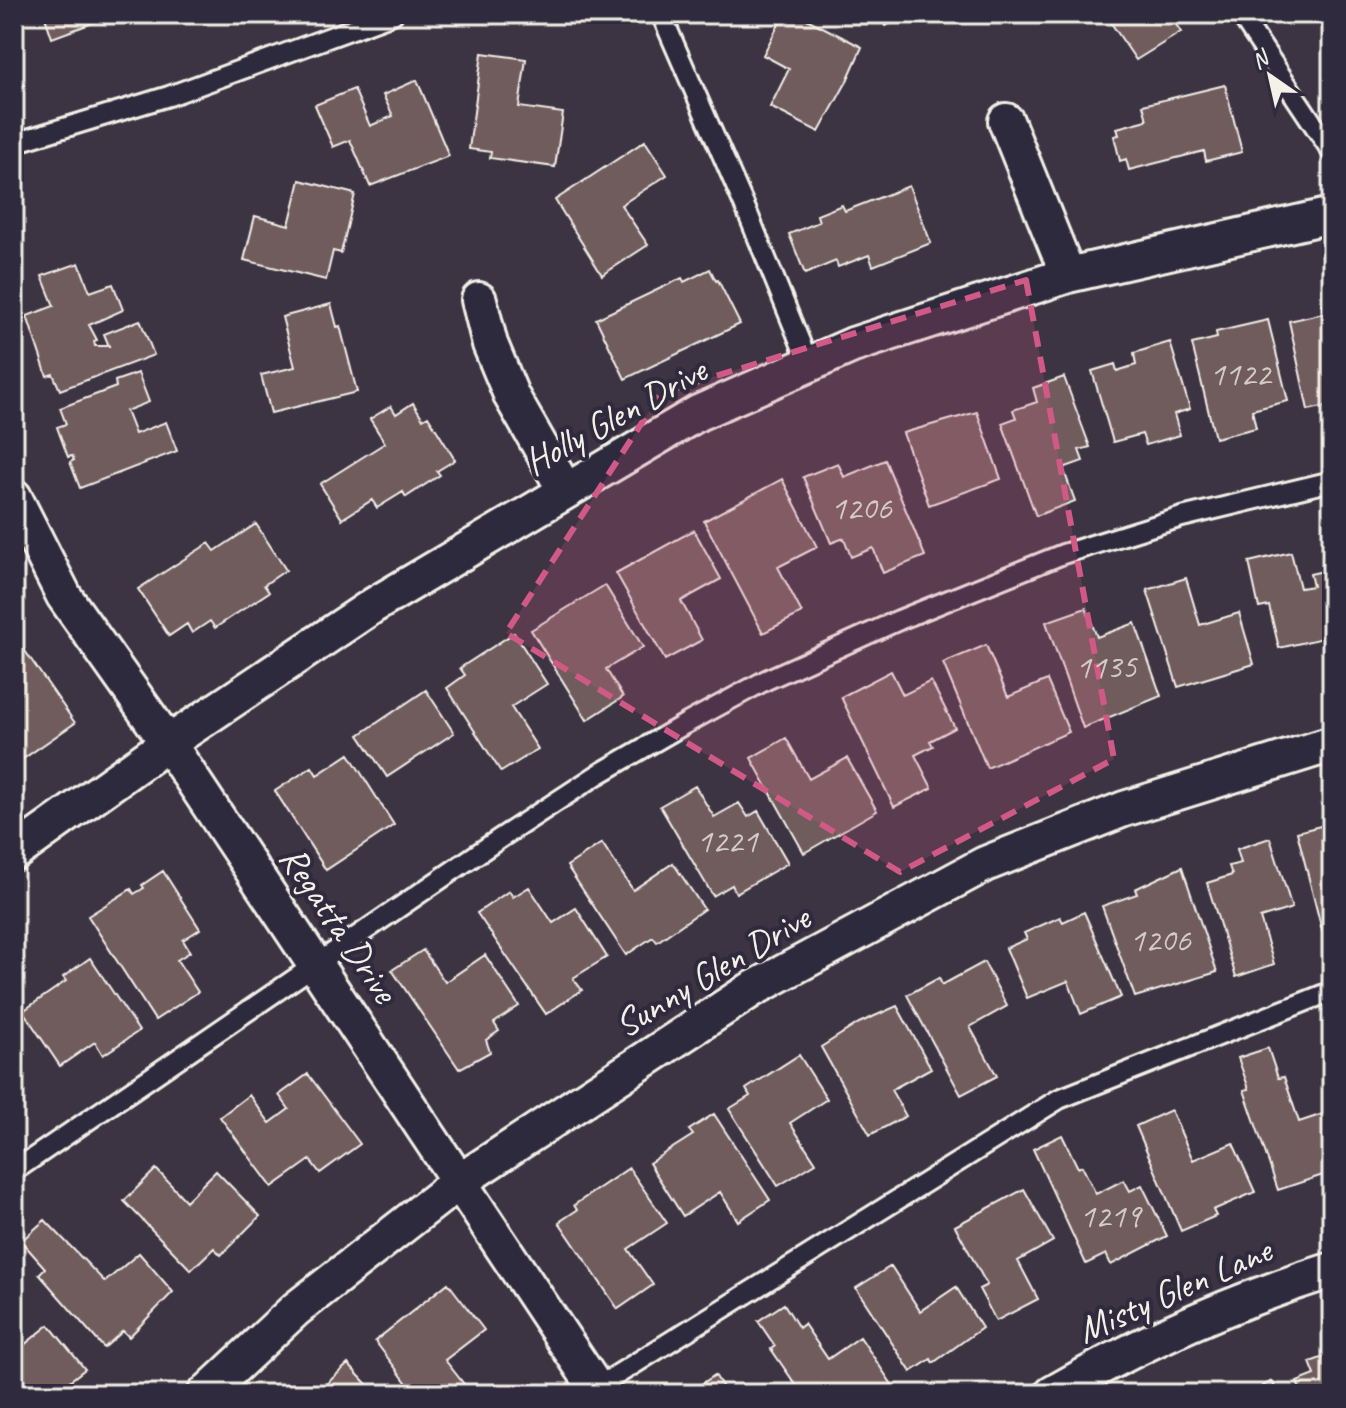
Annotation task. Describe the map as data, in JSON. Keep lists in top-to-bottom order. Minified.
{"streets":{"street":["Holly Glen Drive","Regatta Drive","Sunny Glen Drive","Misty Glen Lane"]},"crossings":[["Holly Glen Drive","Regatta Drive"],["Regatta Drive","Sunny Glen Drive"]],"house_numbers":["1122","1206","1135","1221","1206","1219"],"north":"top left"}
